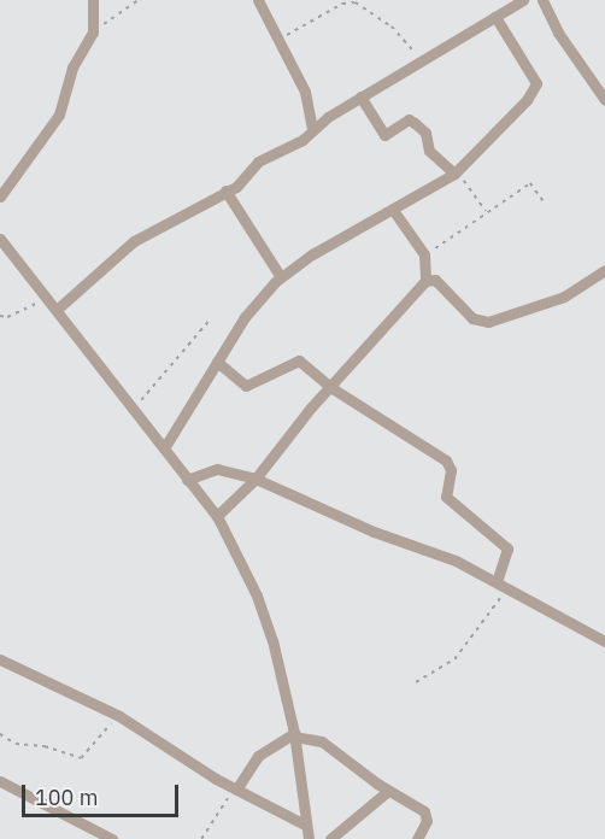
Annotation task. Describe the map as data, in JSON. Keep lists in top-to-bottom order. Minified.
{"scale_bar":"100 m"}
